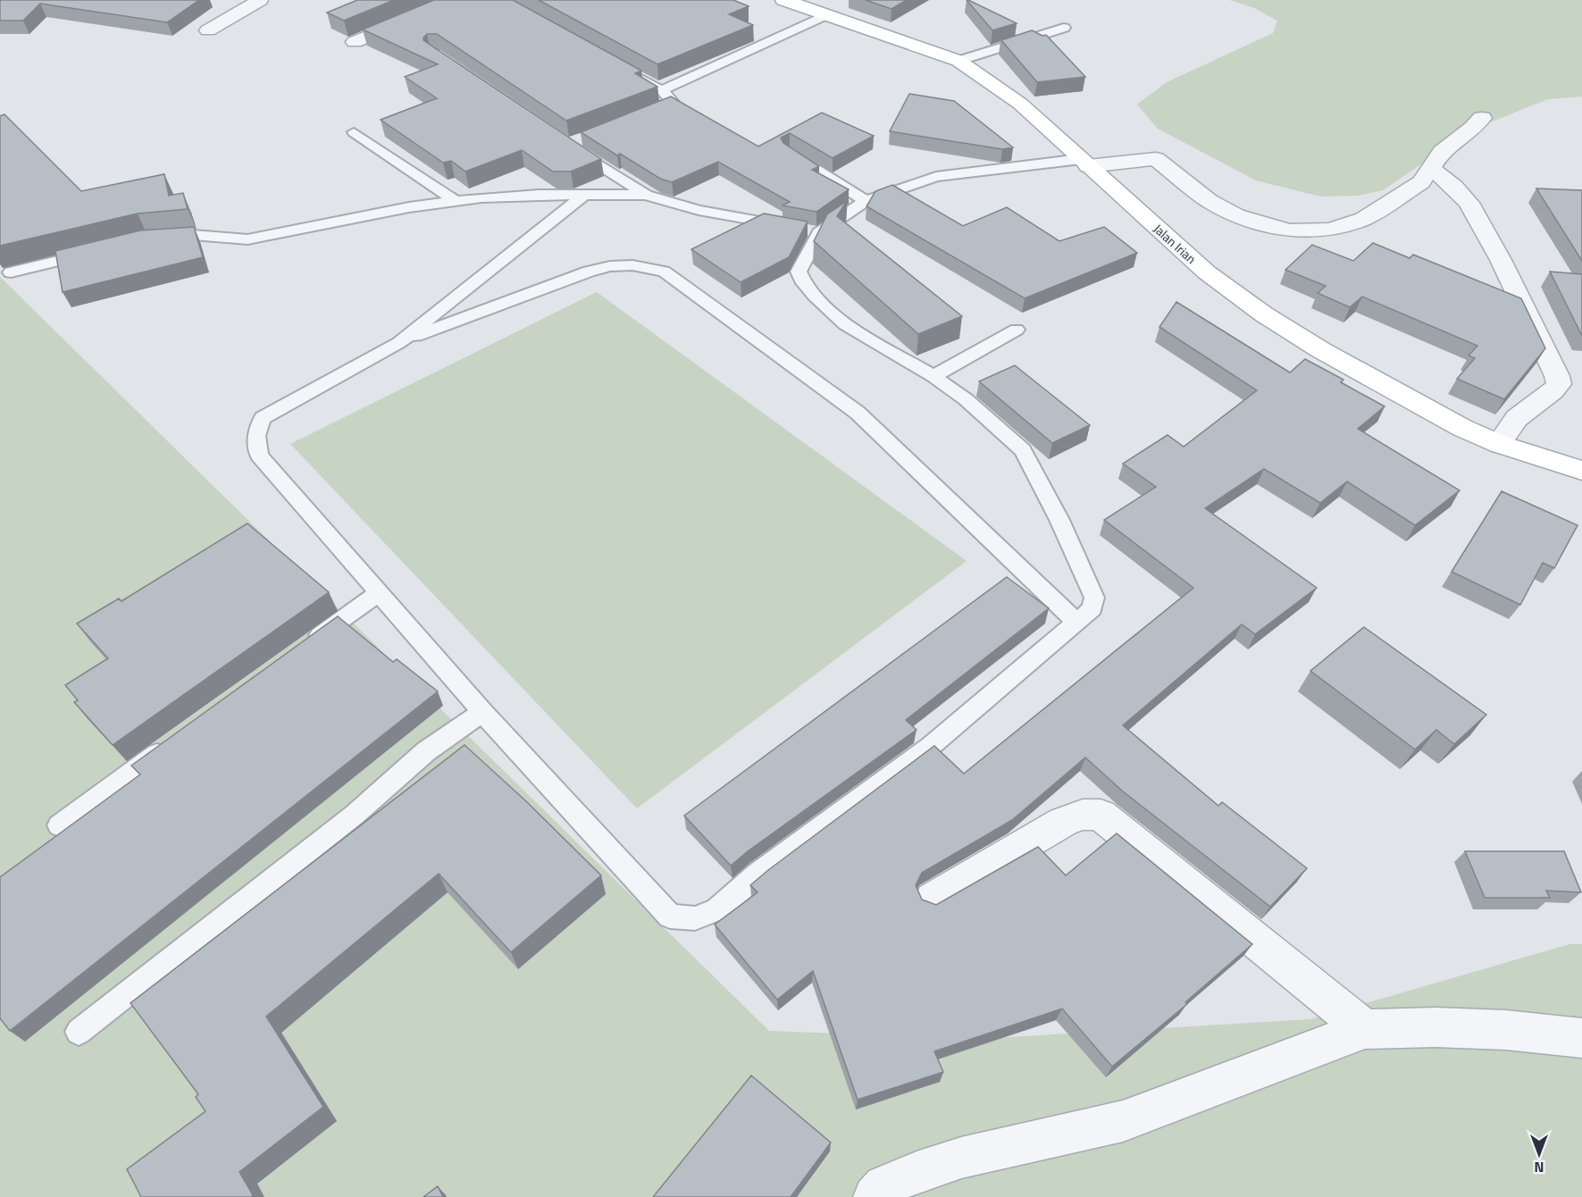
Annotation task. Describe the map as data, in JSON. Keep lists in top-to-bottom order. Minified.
{"streets":{"main road":["Jalan Irian"]},"north":"bottom"}
